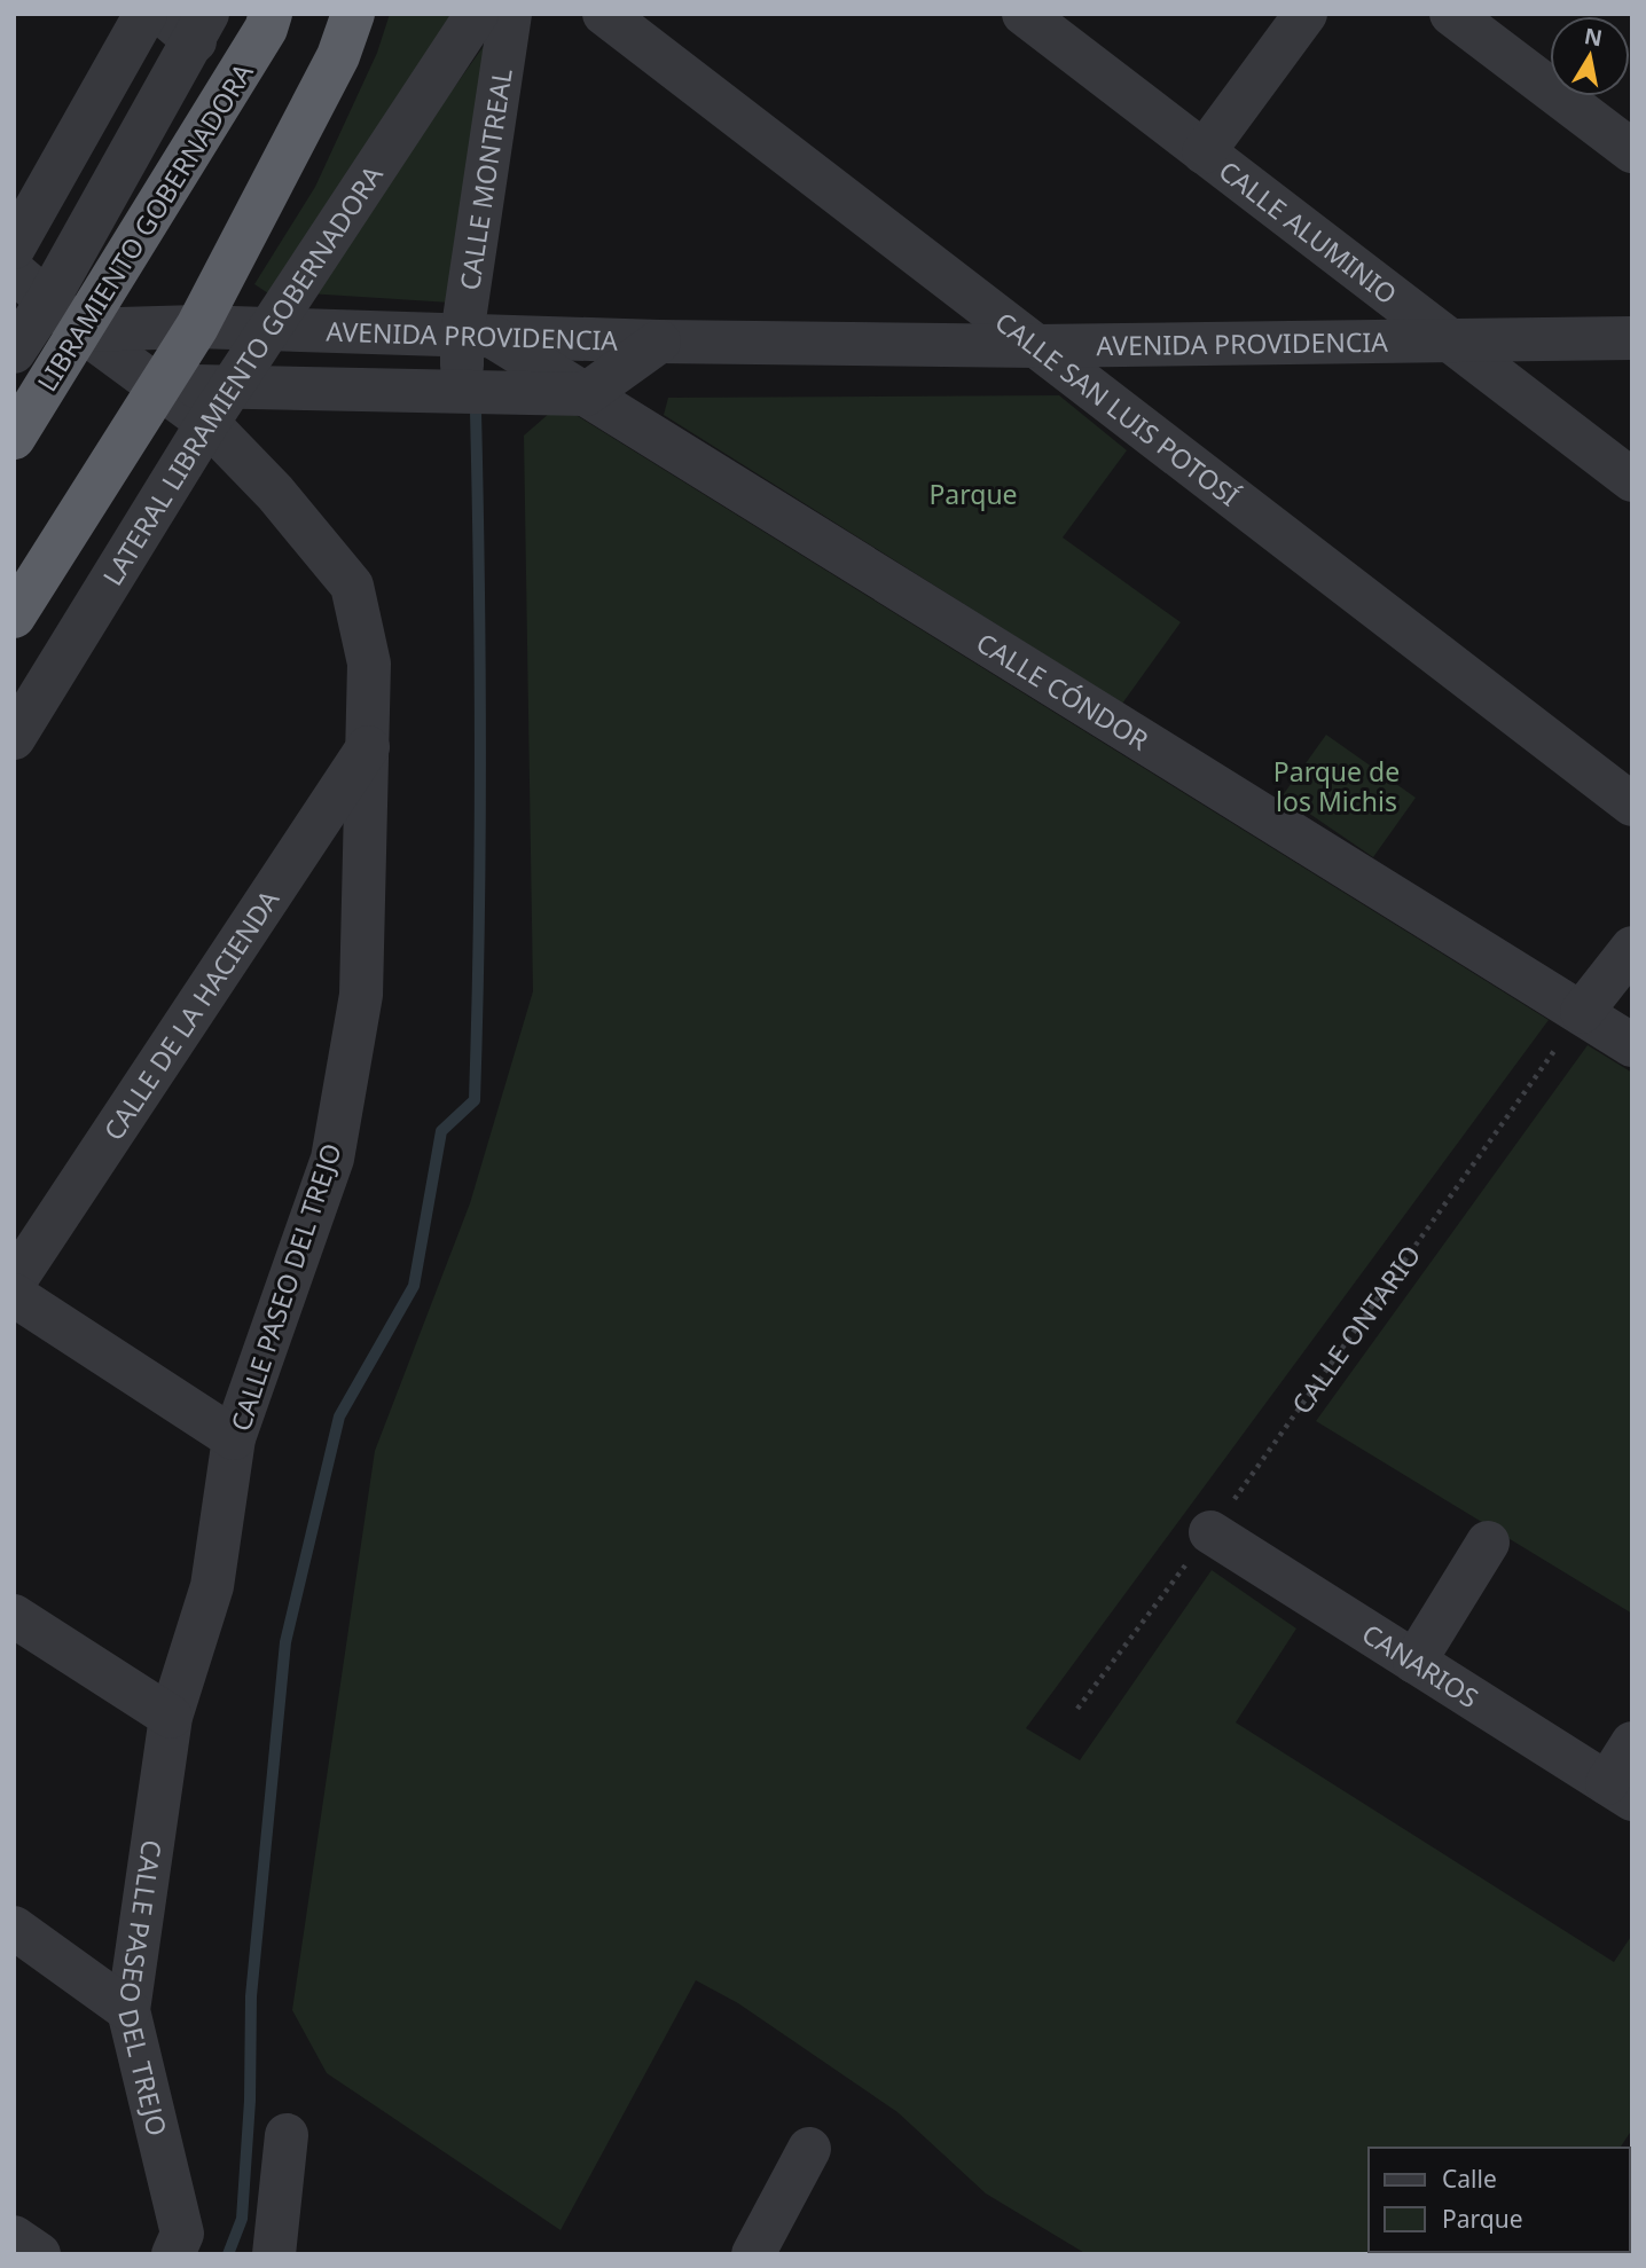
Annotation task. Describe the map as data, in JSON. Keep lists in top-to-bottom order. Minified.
{"streets":{"highway":["LIBRAMIENTO GOBERNADORA"],"street":["CALLE MONTREAL","CALLE ALUMINIO","AVENIDA PROVIDENCIA","LATERAL LIBRAMIENTO GOBERNADORA","CALLE SAN LUIS POTOSÍ","CALLE CÓNDOR","CALLE DE LA HACIENDA","CALLE PASEO DEL TREJO","CANARIOS"],"path":["CALLE ONTARIO"]},"crossings":[["CALLE MONTREAL","AVENIDA PROVIDENCIA"],["CALLE MONTREAL","CALLE CÓNDOR"],["LIBRAMIENTO GOBERNADORA","AVENIDA PROVIDENCIA"],["CALLE ALUMINIO","AVENIDA PROVIDENCIA"],["AVENIDA PROVIDENCIA","LATERAL LIBRAMIENTO GOBERNADORA"],["AVENIDA PROVIDENCIA","CALLE SAN LUIS POTOSÍ"],["AVENIDA PROVIDENCIA","CALLE CÓNDOR"],["AVENIDA PROVIDENCIA","CALLE PASEO DEL TREJO"],["LATERAL LIBRAMIENTO GOBERNADORA","CALLE PASEO DEL TREJO"],["CALLE CÓNDOR","CALLE ONTARIO"],["CALLE DE LA HACIENDA","CALLE PASEO DEL TREJO"],["CALLE ONTARIO","CANARIOS"]],"parks":["Parque","Parque de los Michis"],"legend":["Calle","Parque"],"north":"top"}
